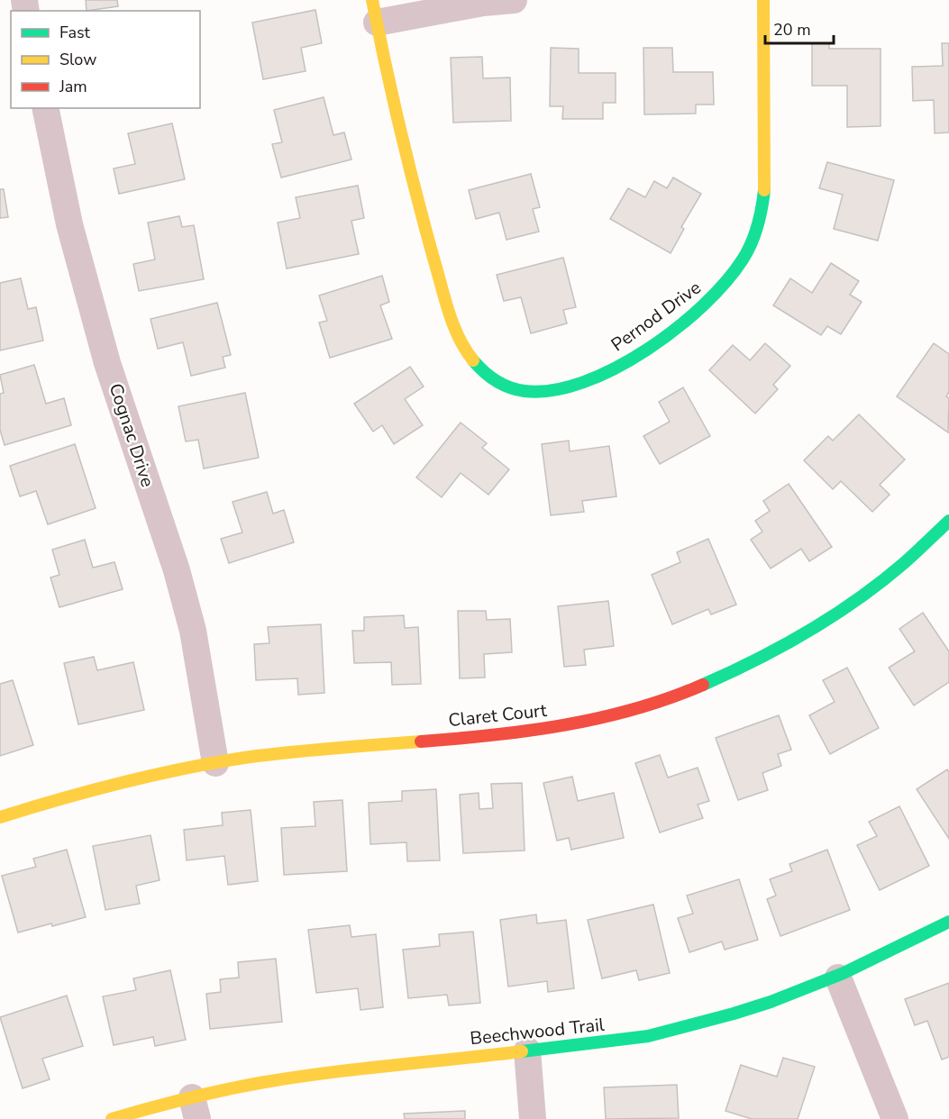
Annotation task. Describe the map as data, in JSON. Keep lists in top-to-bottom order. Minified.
{"streets":{"street":["Pernod Drive","Cognac Drive","Claret Court","Beechwood Trail"]},"crossings":[["Cognac Drive","Claret Court"]],"legend":["Fast","Slow","Jam"],"scale_bar":"20 m"}
